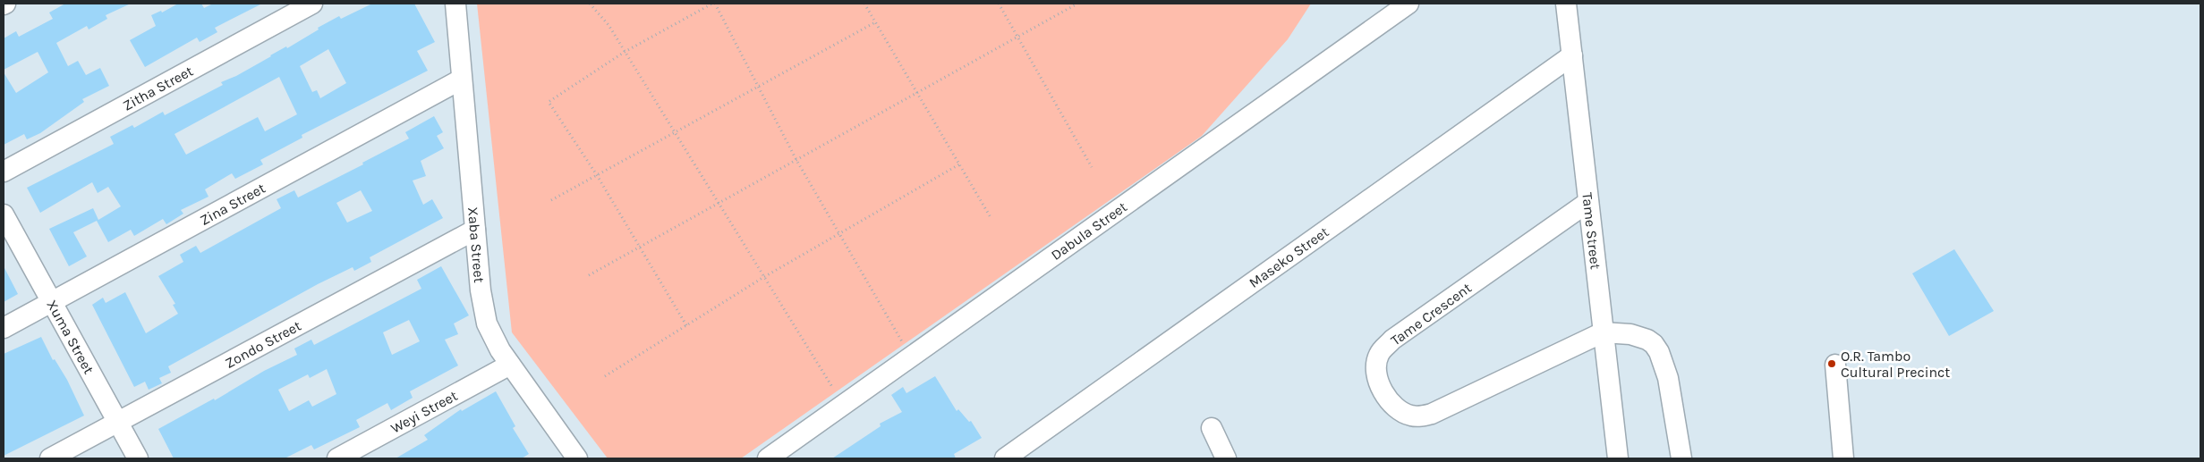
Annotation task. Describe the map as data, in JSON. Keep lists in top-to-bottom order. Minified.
{"streets":{"street":["Zitha Street","Zina Street","Dabula Street","Tame Street","Xaba Street","Maseko Street","Tame Crescent","Xuma Street","Zondo Street","Weyi Street"]},"crossings":[["Zina Street","Xaba Street"],["Zina Street","Xuma Street"],["Tame Street","Maseko Street"],["Tame Street","Tame Crescent"],["Xaba Street","Zondo Street"],["Xaba Street","Weyi Street"],["Xuma Street","Zondo Street"]],"places":["O.R. Tambo Cultural Precinct"]}
